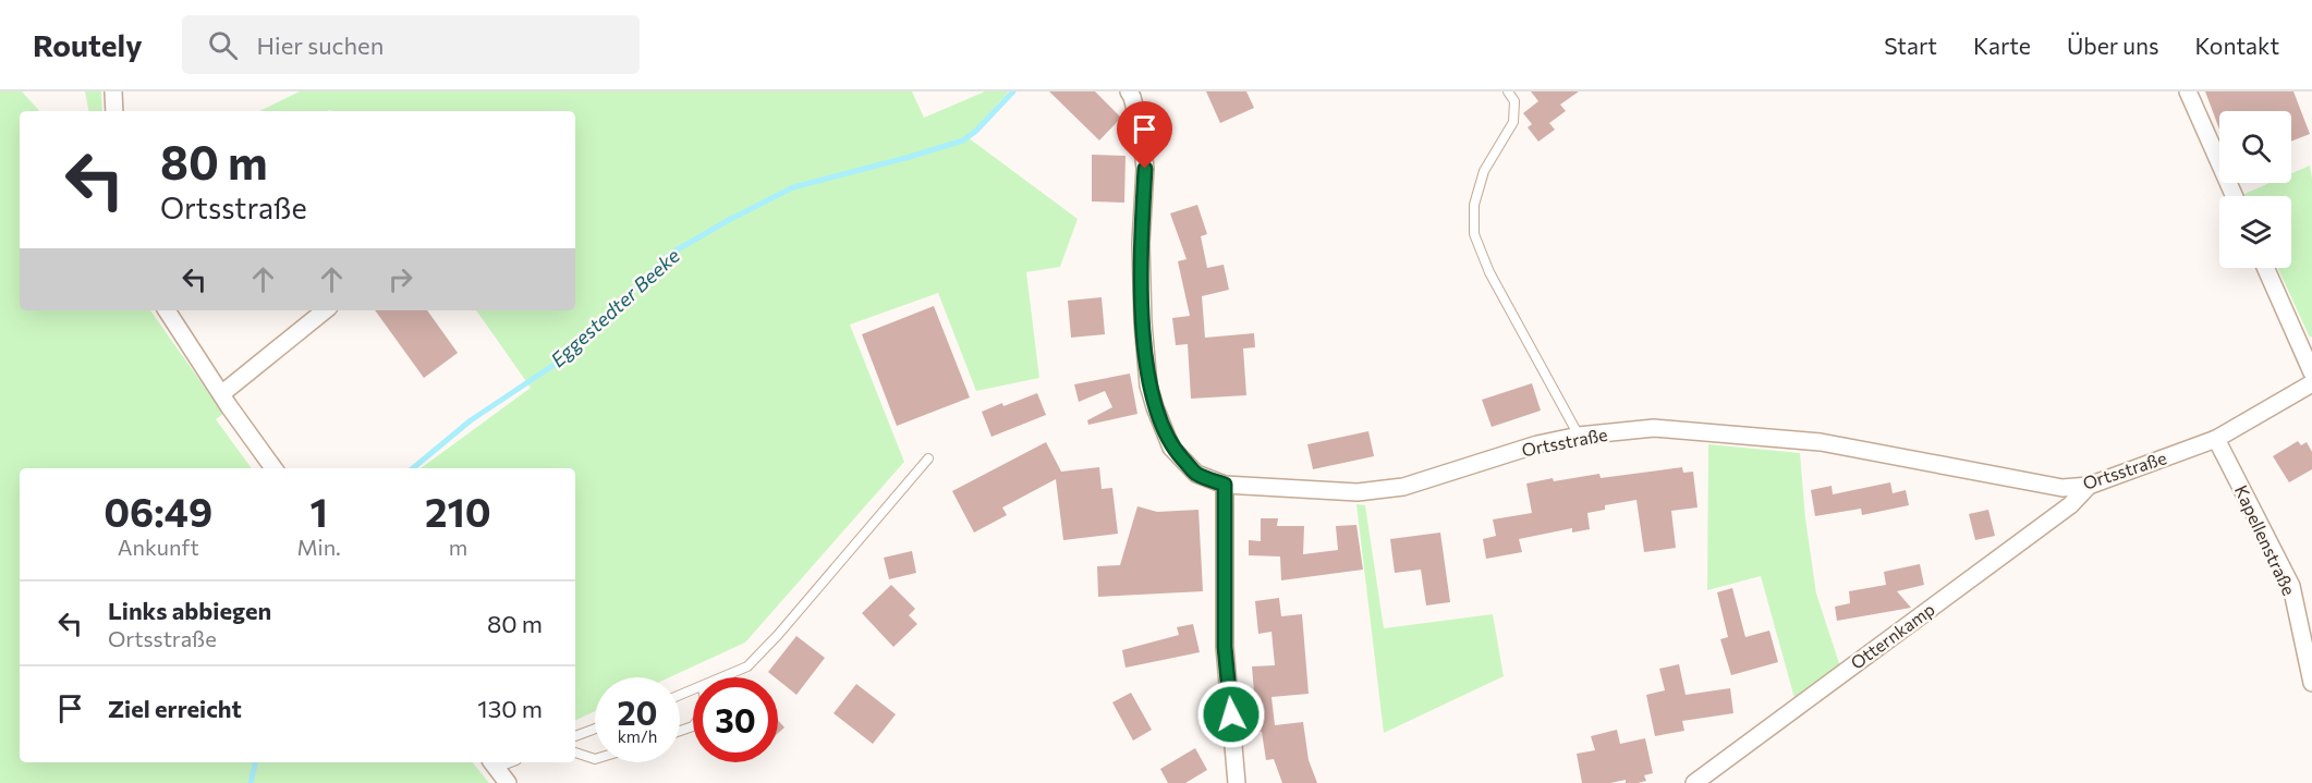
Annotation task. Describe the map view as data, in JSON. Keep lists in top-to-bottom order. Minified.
{"streets":{"street":["Ortsstraße","Kapellenstraße","Otternkamp"]},"crossings":[["Ortsstraße","Kapellenstraße"],["Ortsstraße","Otternkamp"]],"water":["Eggestedter Beeke"],"page":{"header":"Routely","search":"Hier suchen","nav":["Start","Karte","Über uns","Kontakt"],"turn":["80 m","Ortsstraße"],"eta":["06:49","Ankunft","1","Min.","210","m"],"list":[{"name":"Links abbiegen","note":"Ortsstraße","value":"80 m"},{"name":"Ziel erreicht","value":"130 m"}],"speed":"20 km/h","limit":"30"}}
